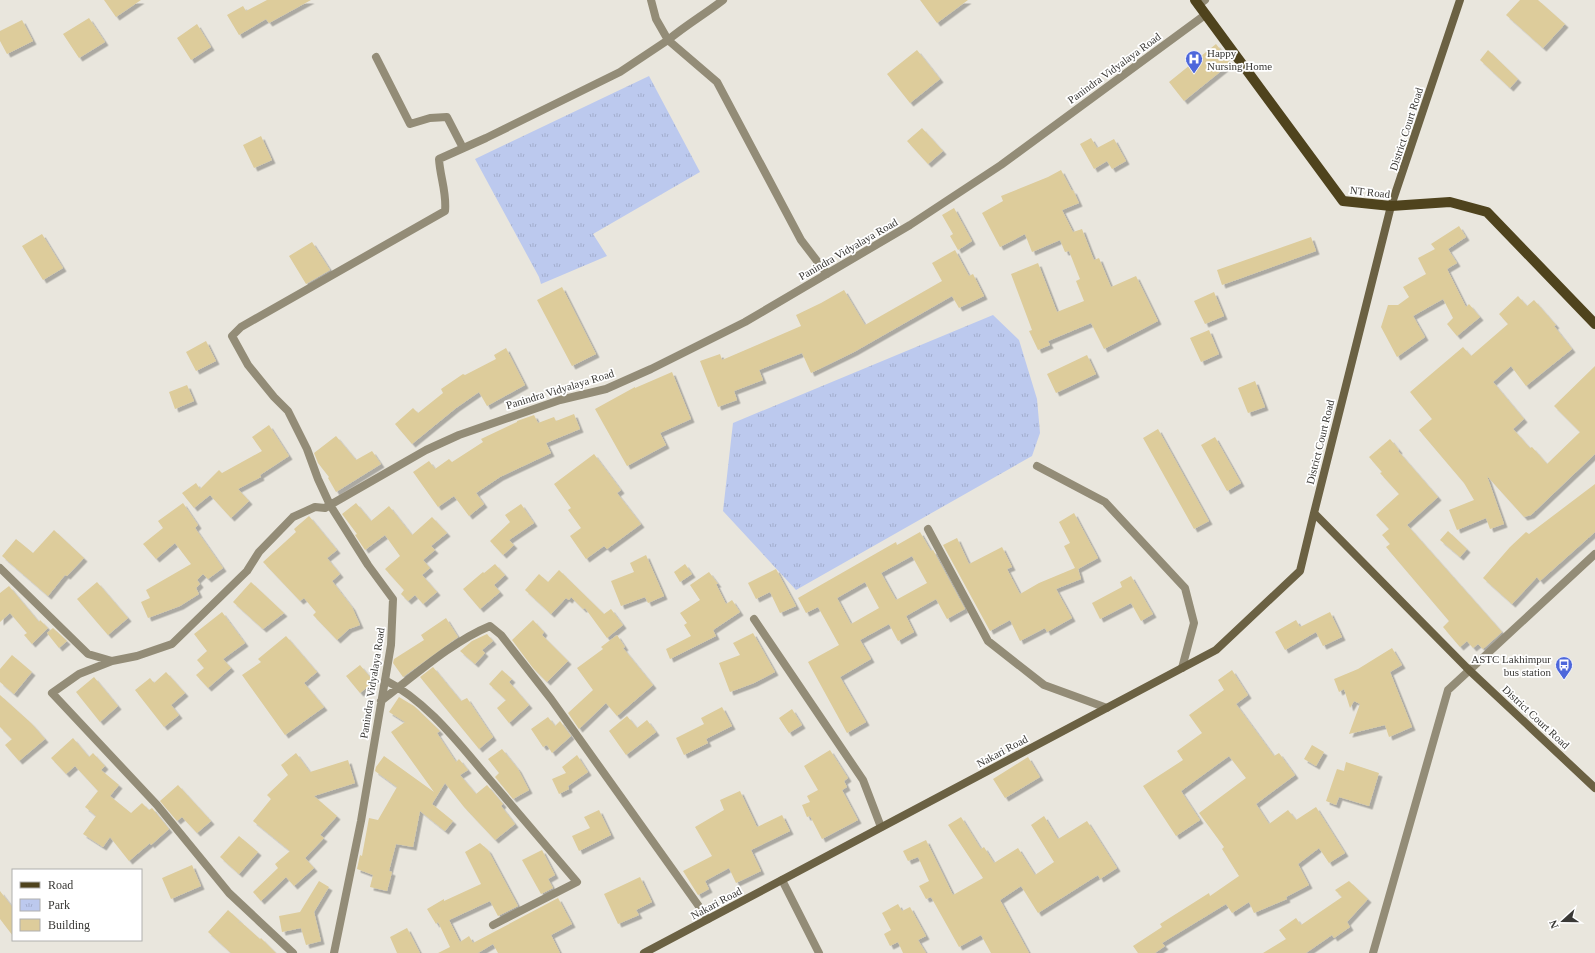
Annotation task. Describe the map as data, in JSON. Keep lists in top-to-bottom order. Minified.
{"streets":{"main road":["NT Road"],"street":["Panindra Vidyalaya Road","District Court Road","Nakari Road"]},"crossings":[["Panindra Vidyalaya Road","NT Road"],["District Court Road","NT Road"],["District Court Road","Nakari Road"]],"places":{"hospital":["Happy Nursing Home"],"bus stop":["ASTC Lakhimpur bus station"]},"legend":["Road","Park","Building"],"north":"left"}
